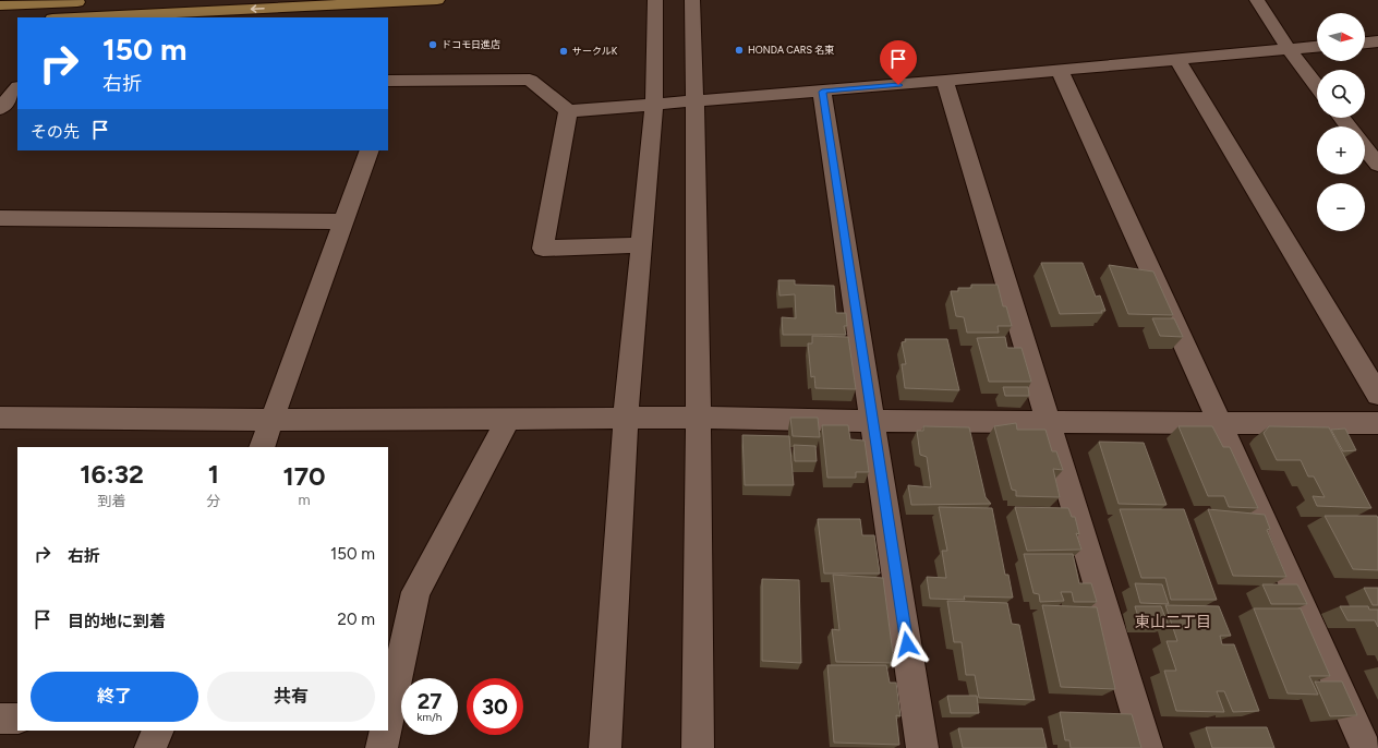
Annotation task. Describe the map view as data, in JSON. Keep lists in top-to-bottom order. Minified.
{"districts":["東山二丁目"],"places":["ドコモ日進店","HONDA CARS 名東","サークルK"],"north":"right","page":{"map_buttons":["+","−"],"turn":["150 m","右折"],"then":"その先","eta":["16:32","到着","1","分","170","m"],"list":[{"name":"右折","value":"150 m"},{"name":"目的地に到着","value":"20 m"}],"buttons":["終了","共有"],"speed":"27 km/h","limit":"30"}}
